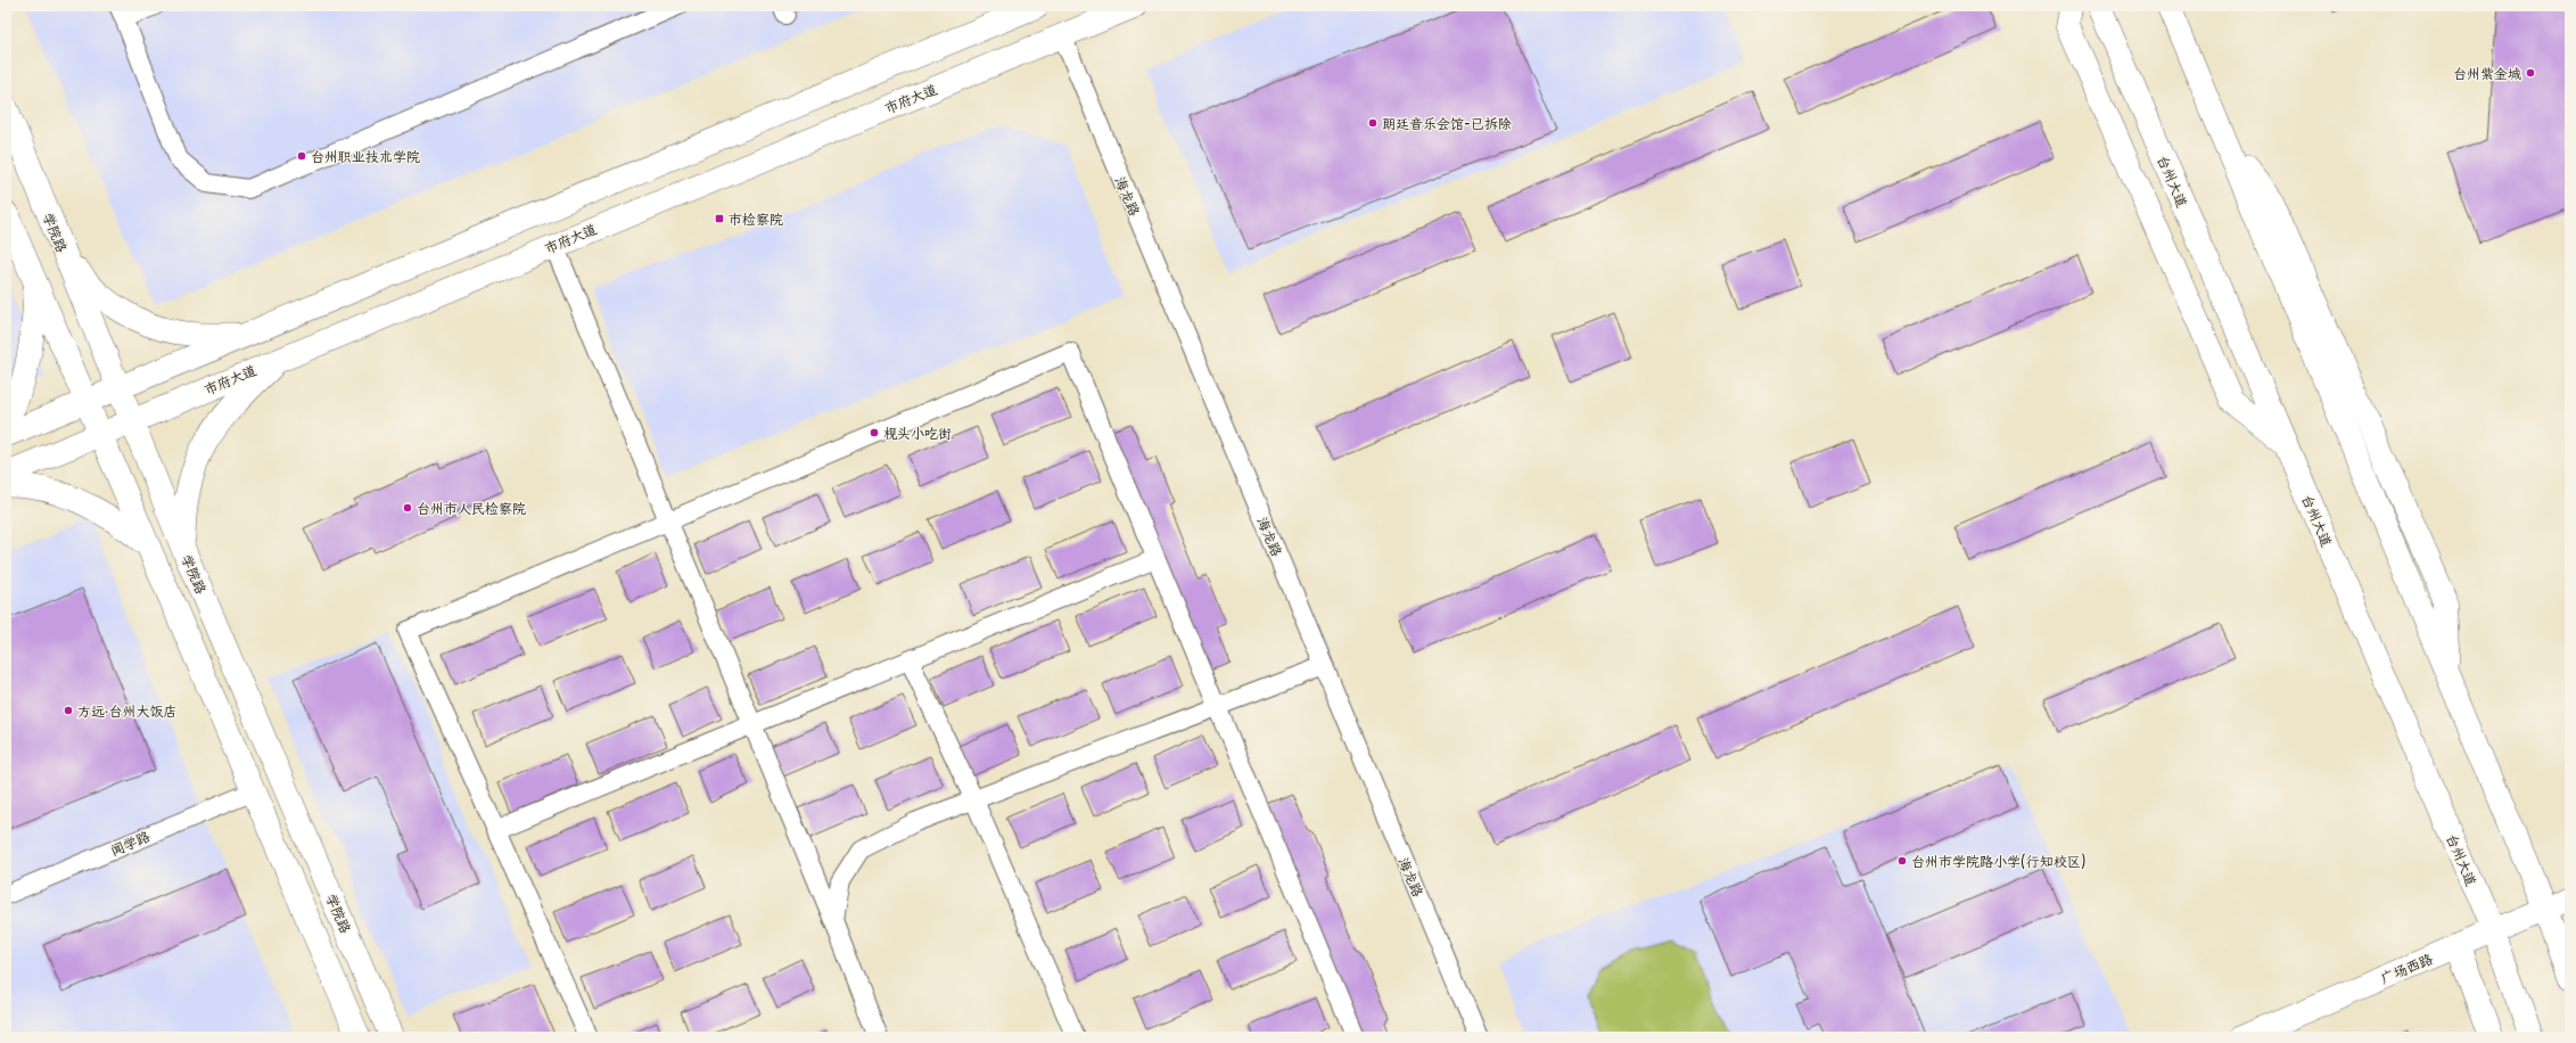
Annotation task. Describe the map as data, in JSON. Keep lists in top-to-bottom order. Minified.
{"streets":{"main road":["市府大道","台州大道","学院路","广场西路"],"street":["海龙路","闻学路"]},"crossings":[["市府大道","海龙路"],["市府大道","学院路"],["台州大道","广场西路"]],"places":{"other":["台州紫金城","朗廷音乐会馆-已拆除","台州职业技术学院","枧头小吃街","台州市人民检察院","方远·台州大饭店","台州市学院路小学(行知校区)"],"transit":["市检察院"]}}
